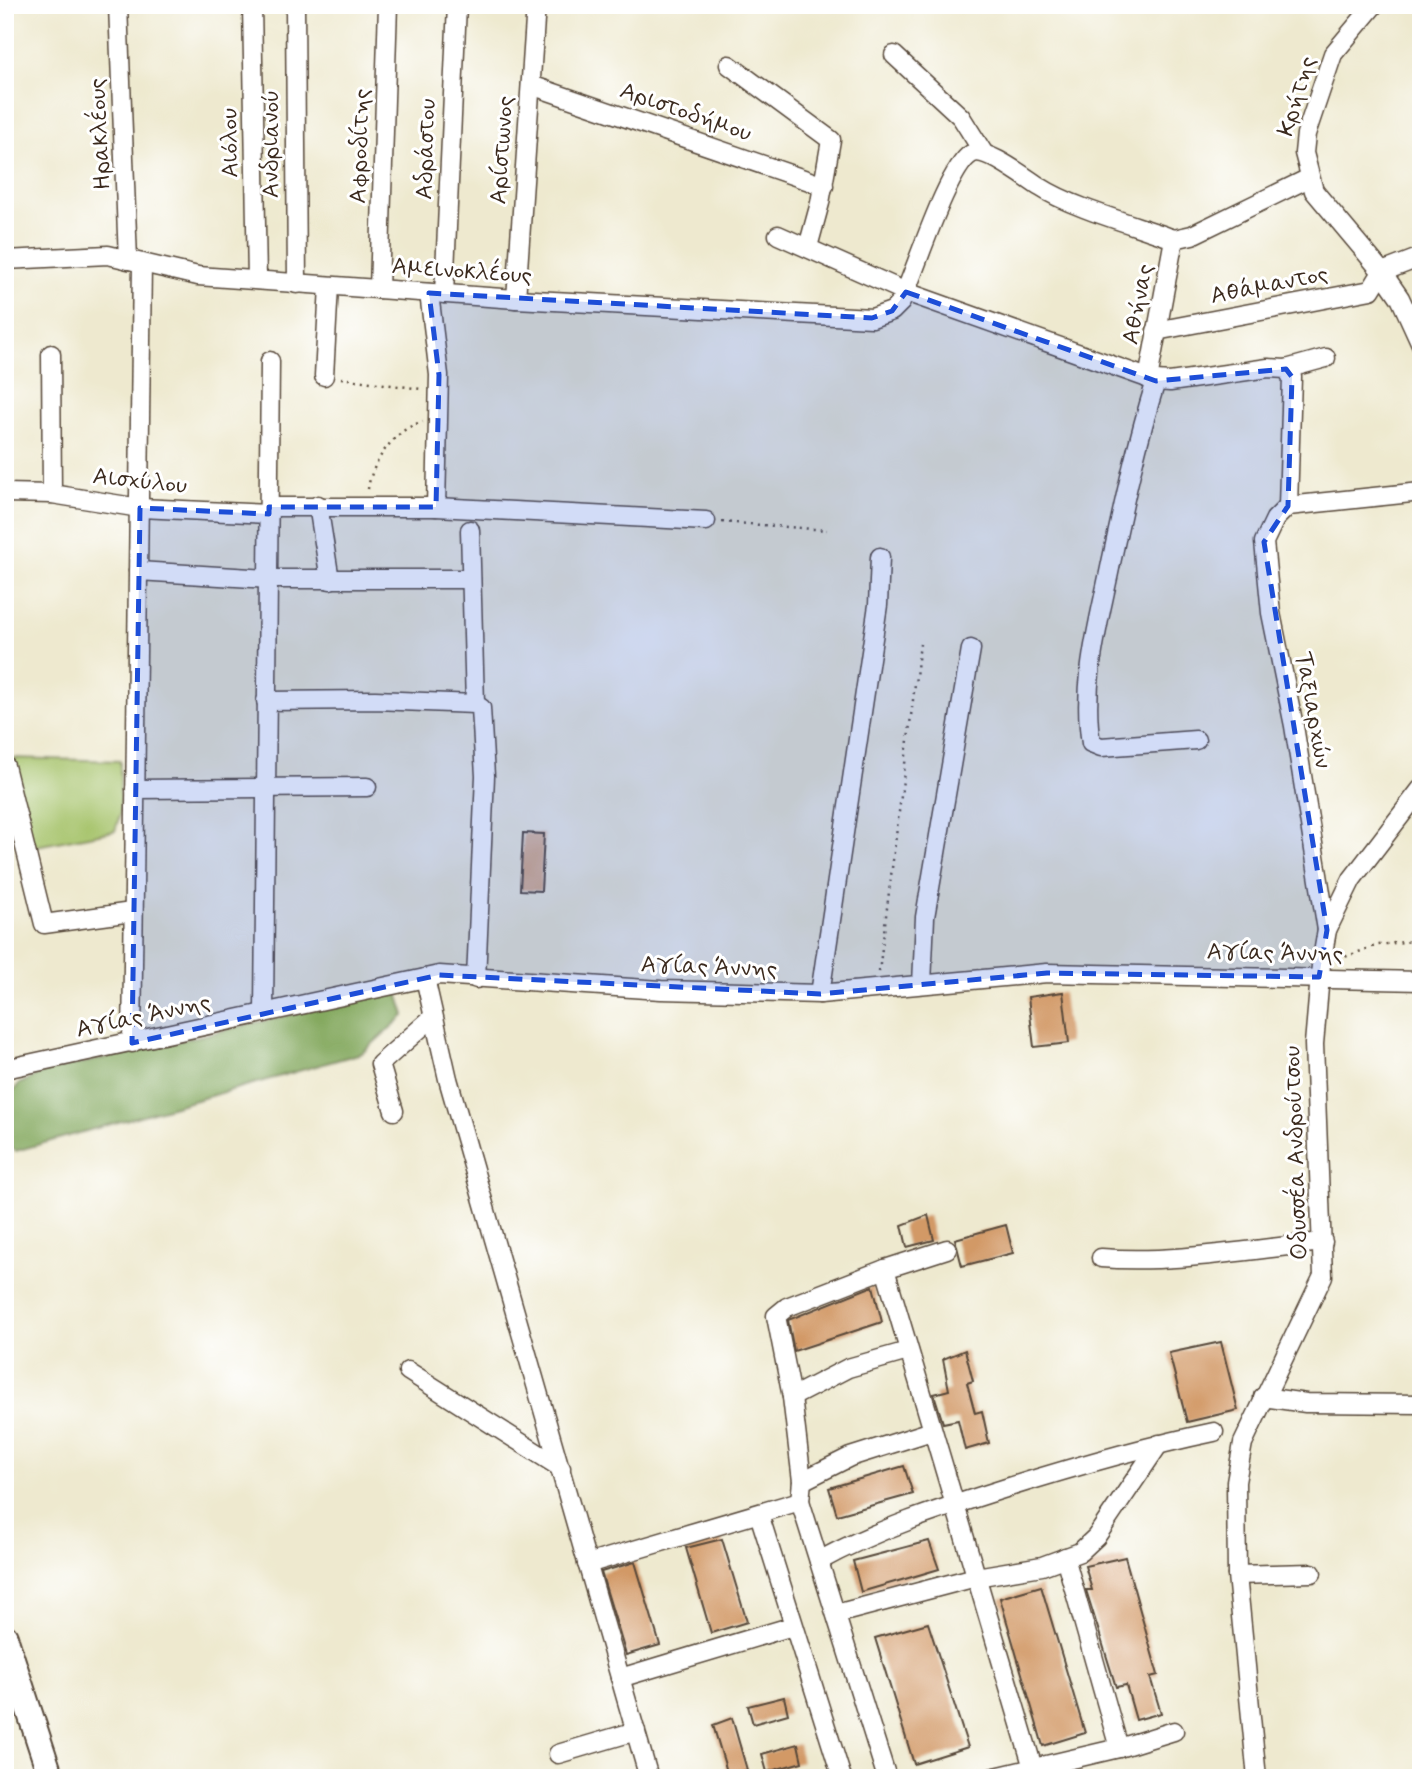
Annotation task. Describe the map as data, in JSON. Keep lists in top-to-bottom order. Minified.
{"streets":{"street":["Κρήτης","Αριστοδήμου","Ηρακλέους","Αιόλου","Ανδριανού","Αφροδίτης","Αδράστου","Αρίστωνος","Αμεινοκλέους","Αθάμαντος","Αθήνας","Αισχύλου","Ταξιαρχών","Αγίας Άννης","Οδυσσέα Ανδρούτσου"]},"crossings":[["Κρήτης","Αθάμαντος"],["Αριστοδήμου","Αρίστωνος"],["Ηρακλέους","Αμεινοκλέους"],["Ηρακλέους","Αισχύλου"],["Ηρακλέους","Αγίας Άννης"],["Αιόλου","Αμεινοκλέους"],["Ανδριανού","Αμεινοκλέους"],["Αφροδίτης","Αμεινοκλέους"],["Αδράστου","Αμεινοκλέους"],["Αδράστου","Αισχύλου"],["Αρίστωνος","Αμεινοκλέους"],["Αθάμαντος","Αθήνας"],["Ταξιαρχών","Οδυσσέα Ανδρούτσου"],["Αγίας Άννης","Οδυσσέα Ανδρούτσου"]]}
